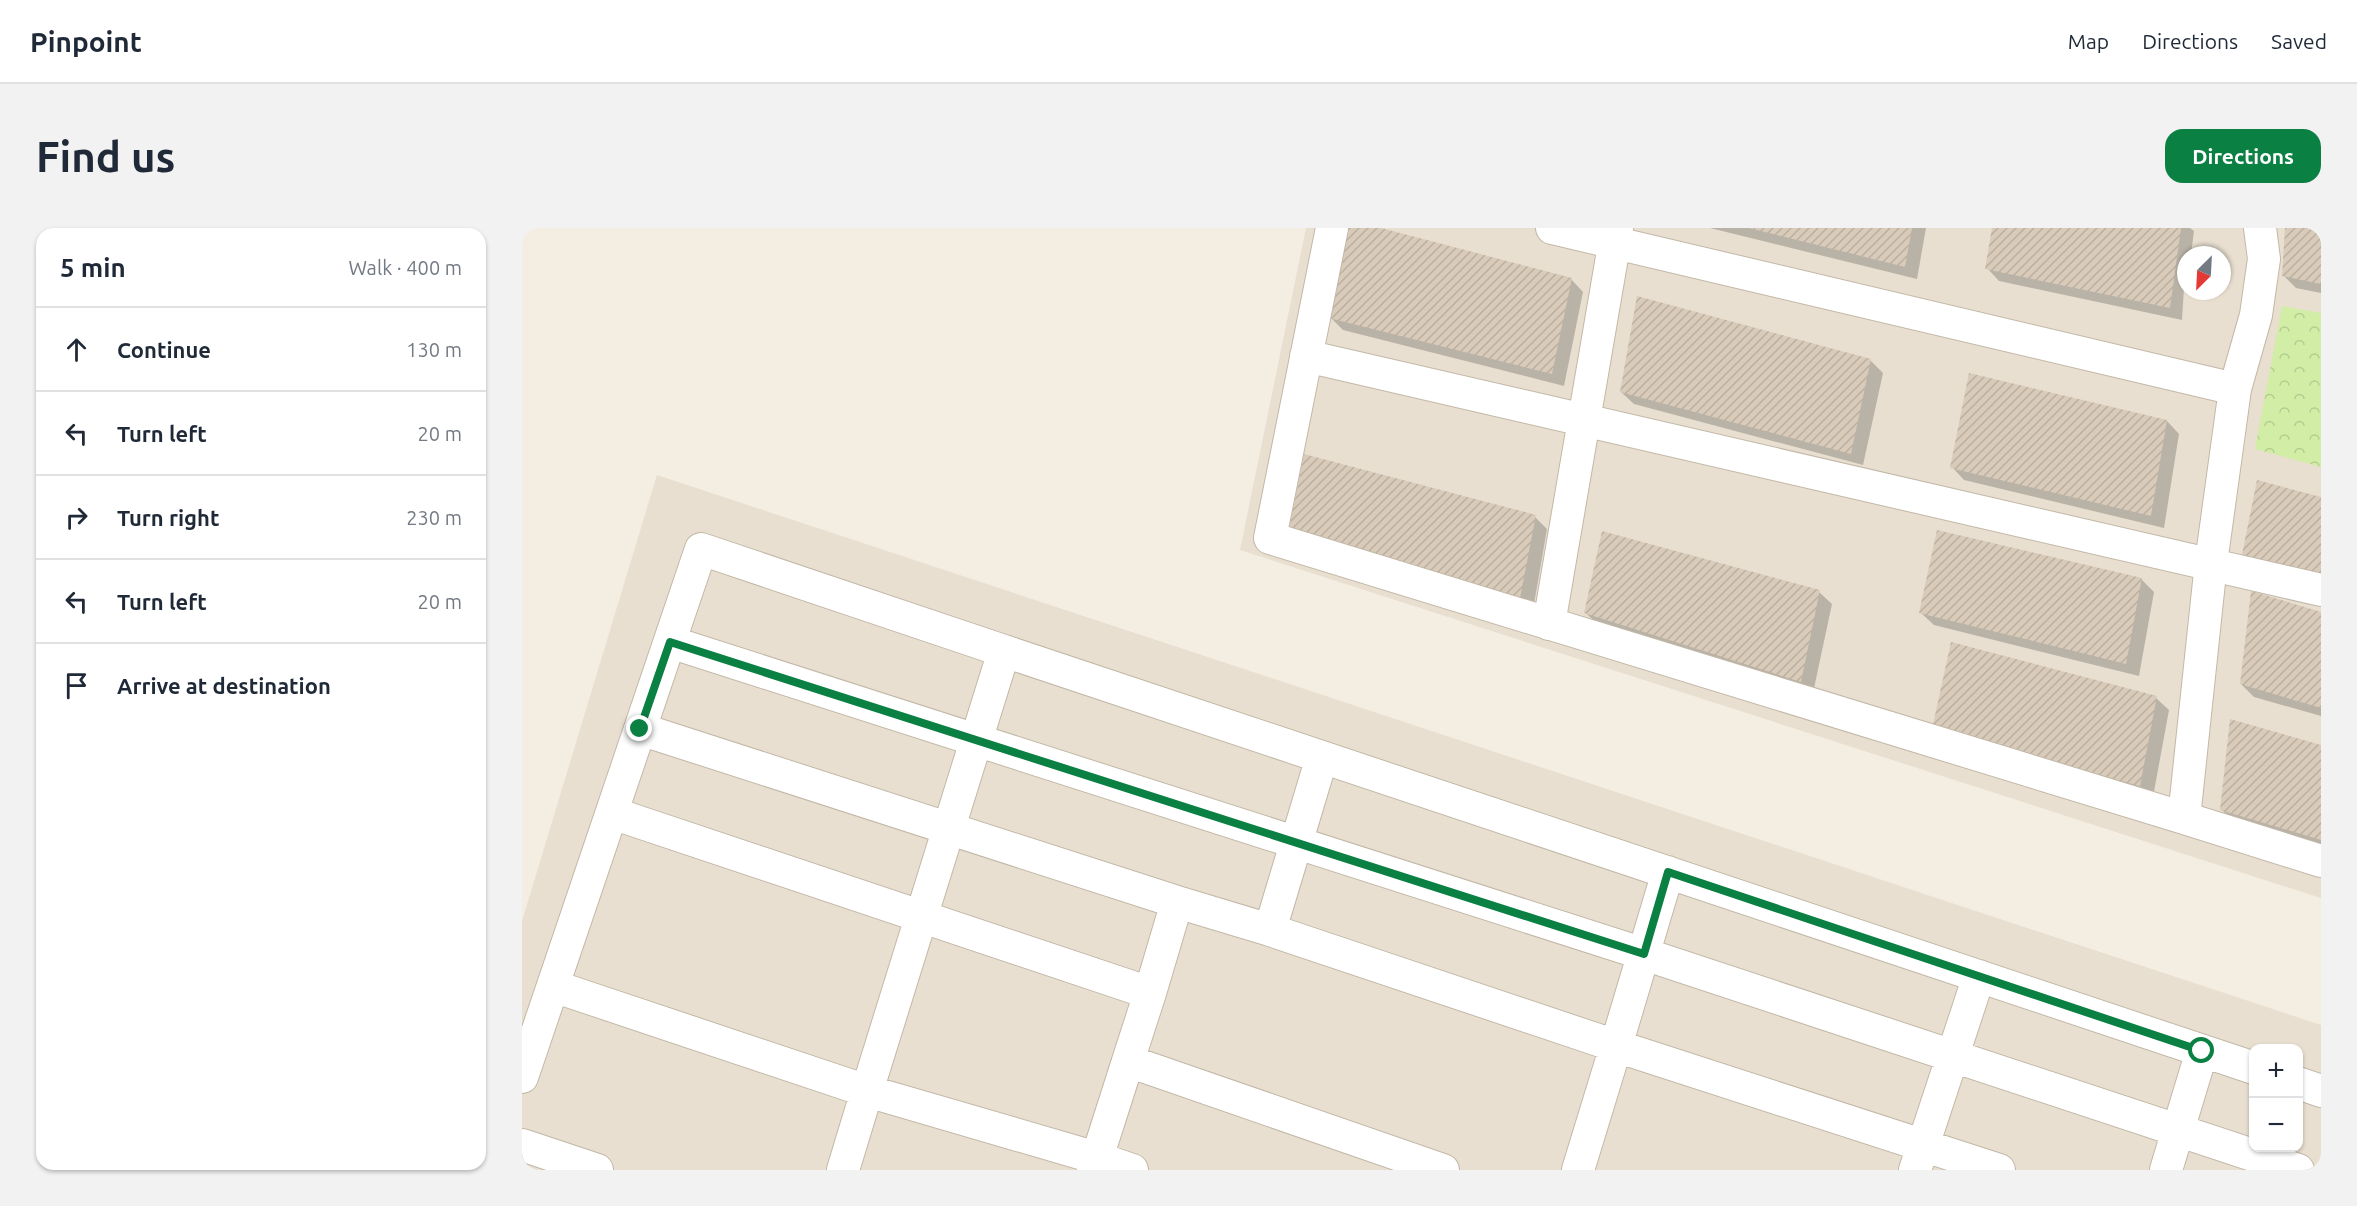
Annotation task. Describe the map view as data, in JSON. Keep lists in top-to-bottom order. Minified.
{"north":"bottom left","page":{"header":"Pinpoint","nav":["Map","Directions","Saved"],"buttons":"Directions","title":"Find us","heading":["5 min","Walk · 400 m"],"list":[["Continue","130 m"],["Turn left","20 m"],["Turn right","230 m"],["Turn left","20 m"],"Arrive at destination"],"map_buttons":["+","−"]}}
